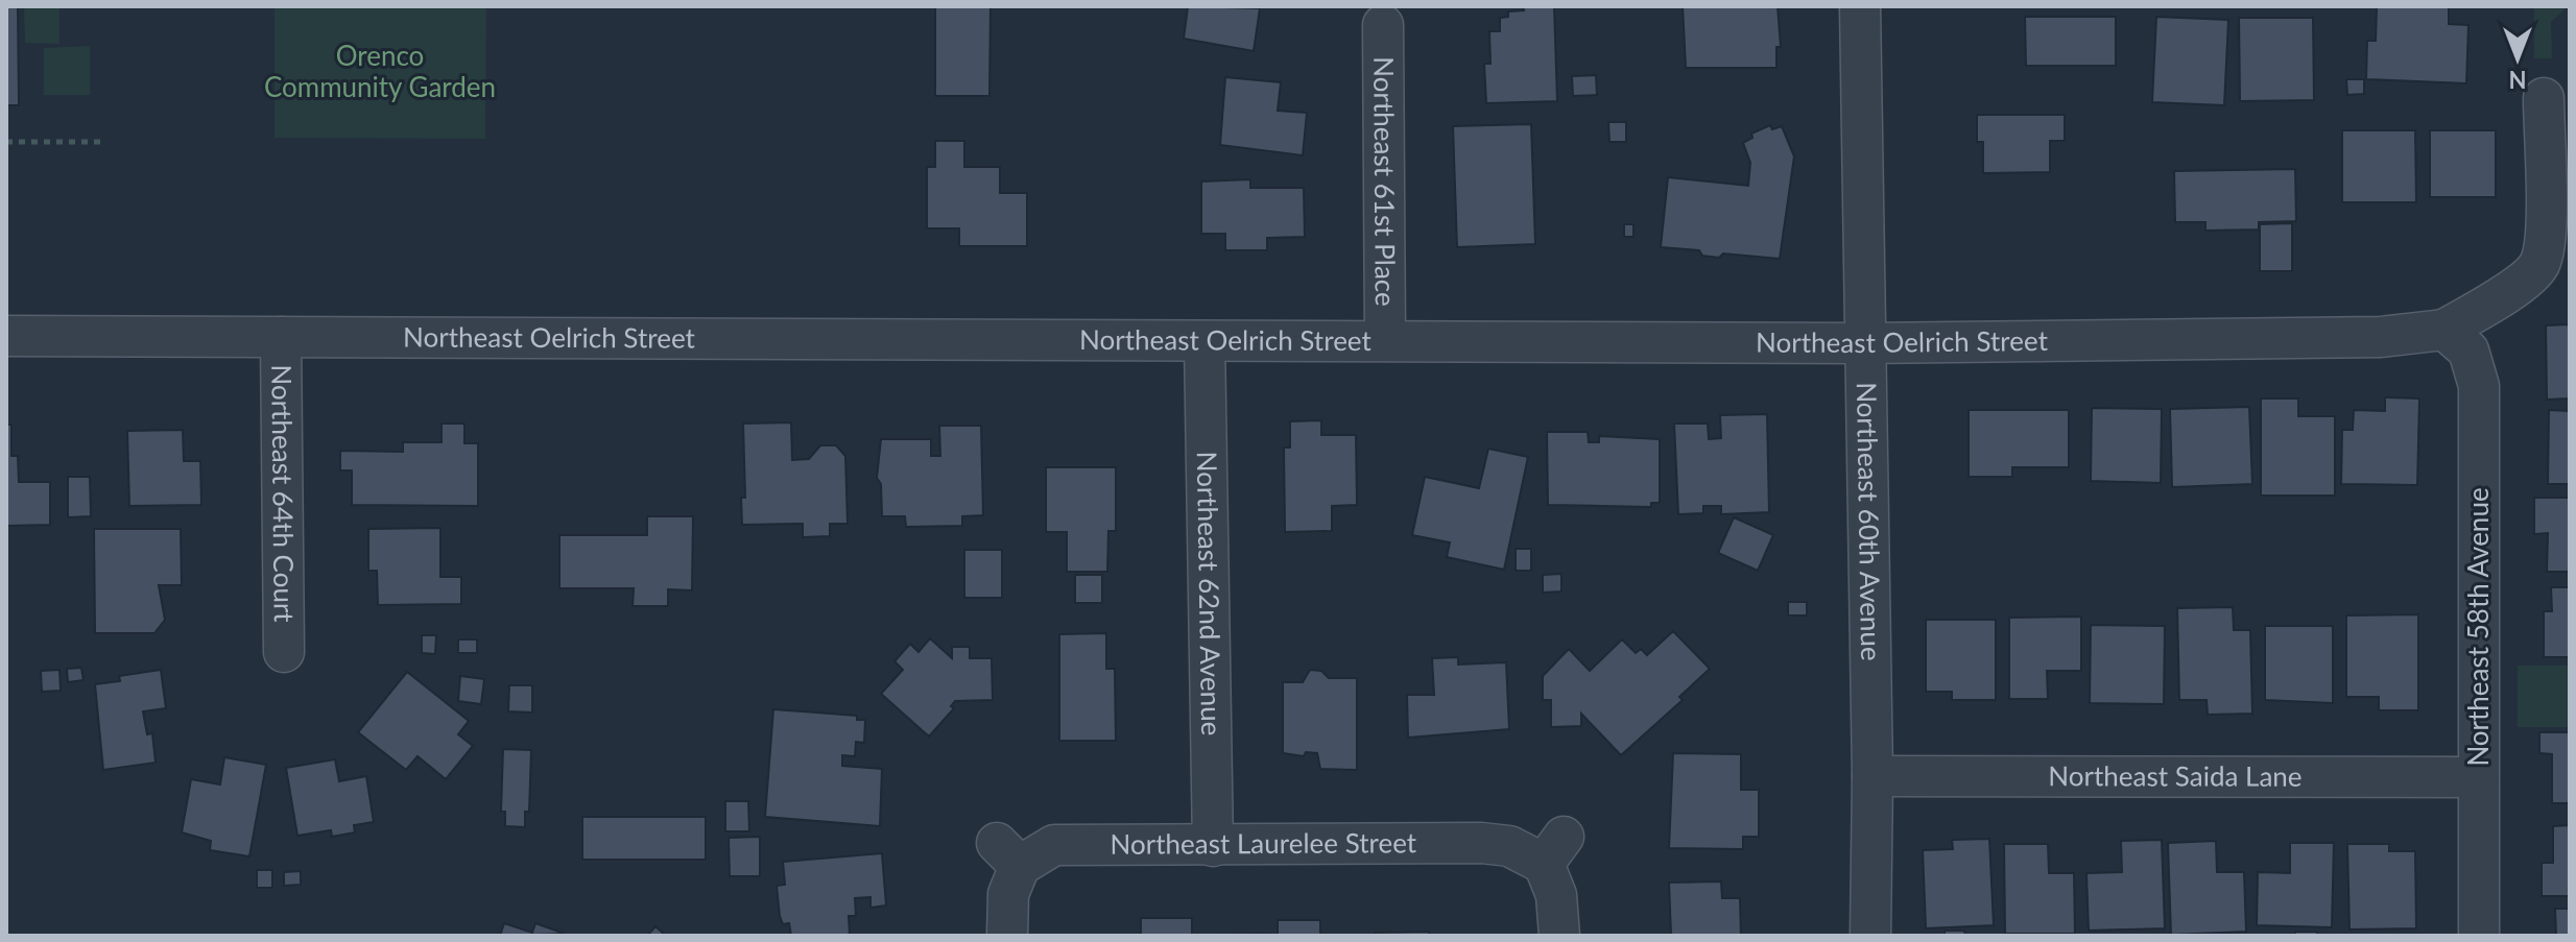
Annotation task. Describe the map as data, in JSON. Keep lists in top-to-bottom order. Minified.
{"streets":{"street":["Northeast 61st Place","Northeast Oelrich Street","Northeast 64th Court","Northeast 60th Avenue","Northeast 62nd Avenue","Northeast 58th Avenue","Northeast Saida Lane","Northeast Laurelee Street"]},"crossings":[["Northeast 61st Place","Northeast Oelrich Street"],["Northeast Oelrich Street","Northeast 64th Court"],["Northeast Oelrich Street","Northeast 60th Avenue"],["Northeast Oelrich Street","Northeast 62nd Avenue"],["Northeast Oelrich Street","Northeast 58th Avenue"],["Northeast 60th Avenue","Northeast Saida Lane"],["Northeast 62nd Avenue","Northeast Laurelee Street"],["Northeast 58th Avenue","Northeast Saida Lane"]],"parks":["Orenco Community Garden"],"north":"bottom"}
